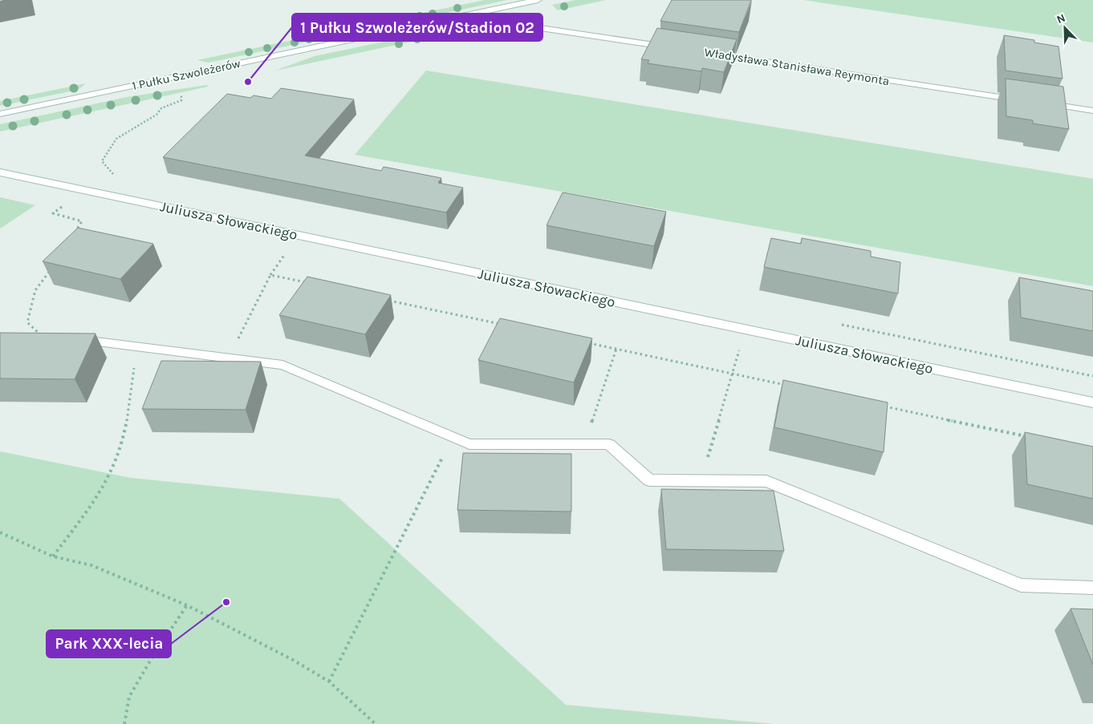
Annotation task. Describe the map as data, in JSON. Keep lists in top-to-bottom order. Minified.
{"streets":{"street":["Władysława Stanisława Reymonta","1 Pułku Szwoleżerów","Juliusza Słowackiego"]},"places":["1 Pułku Szwoleżerów/Stadion 02","Park XXX-lecia"],"north":"top left"}
